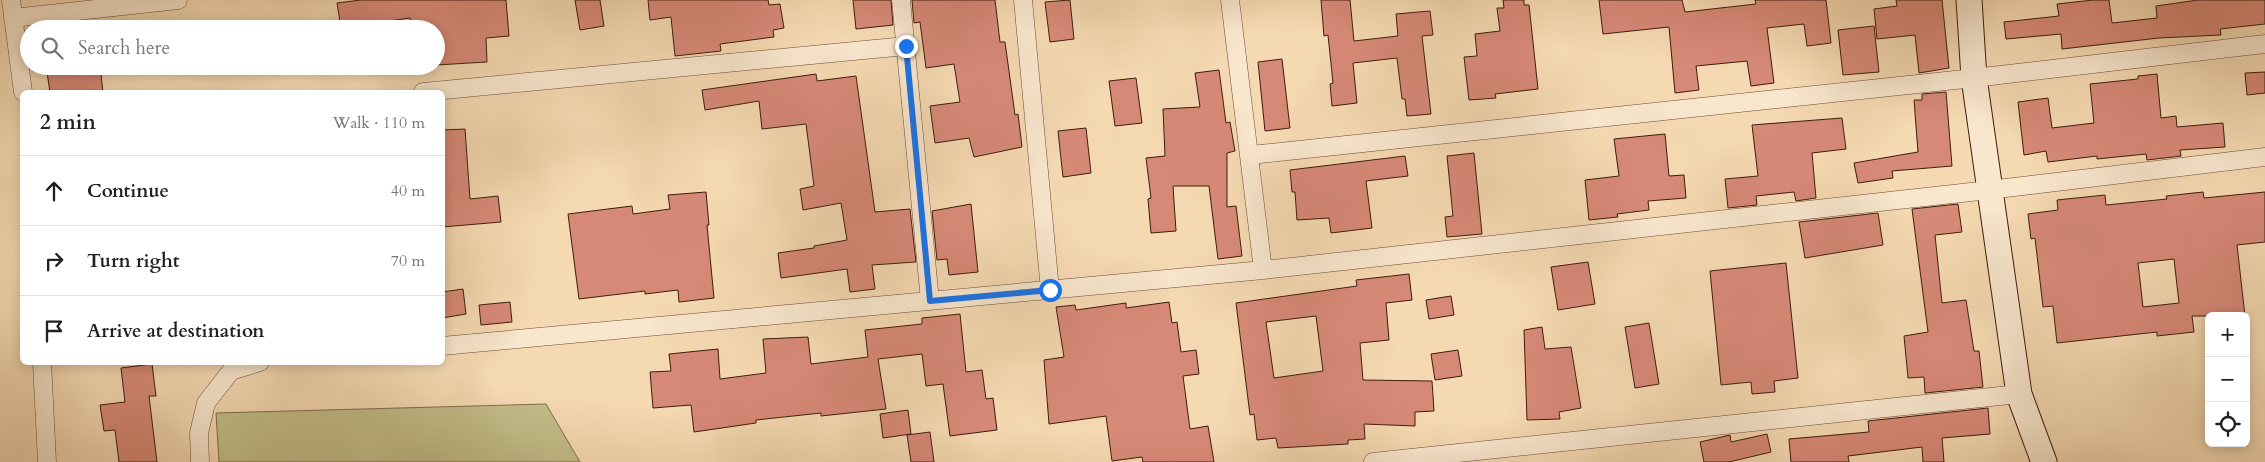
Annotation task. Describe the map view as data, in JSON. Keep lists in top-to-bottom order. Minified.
{"page":{"search":"Search here","heading":["2 min","Walk · 110 m"],"list":[["Continue","40 m"],["Turn right","70 m"],"Arrive at destination"],"map_buttons":["+","−"]}}
